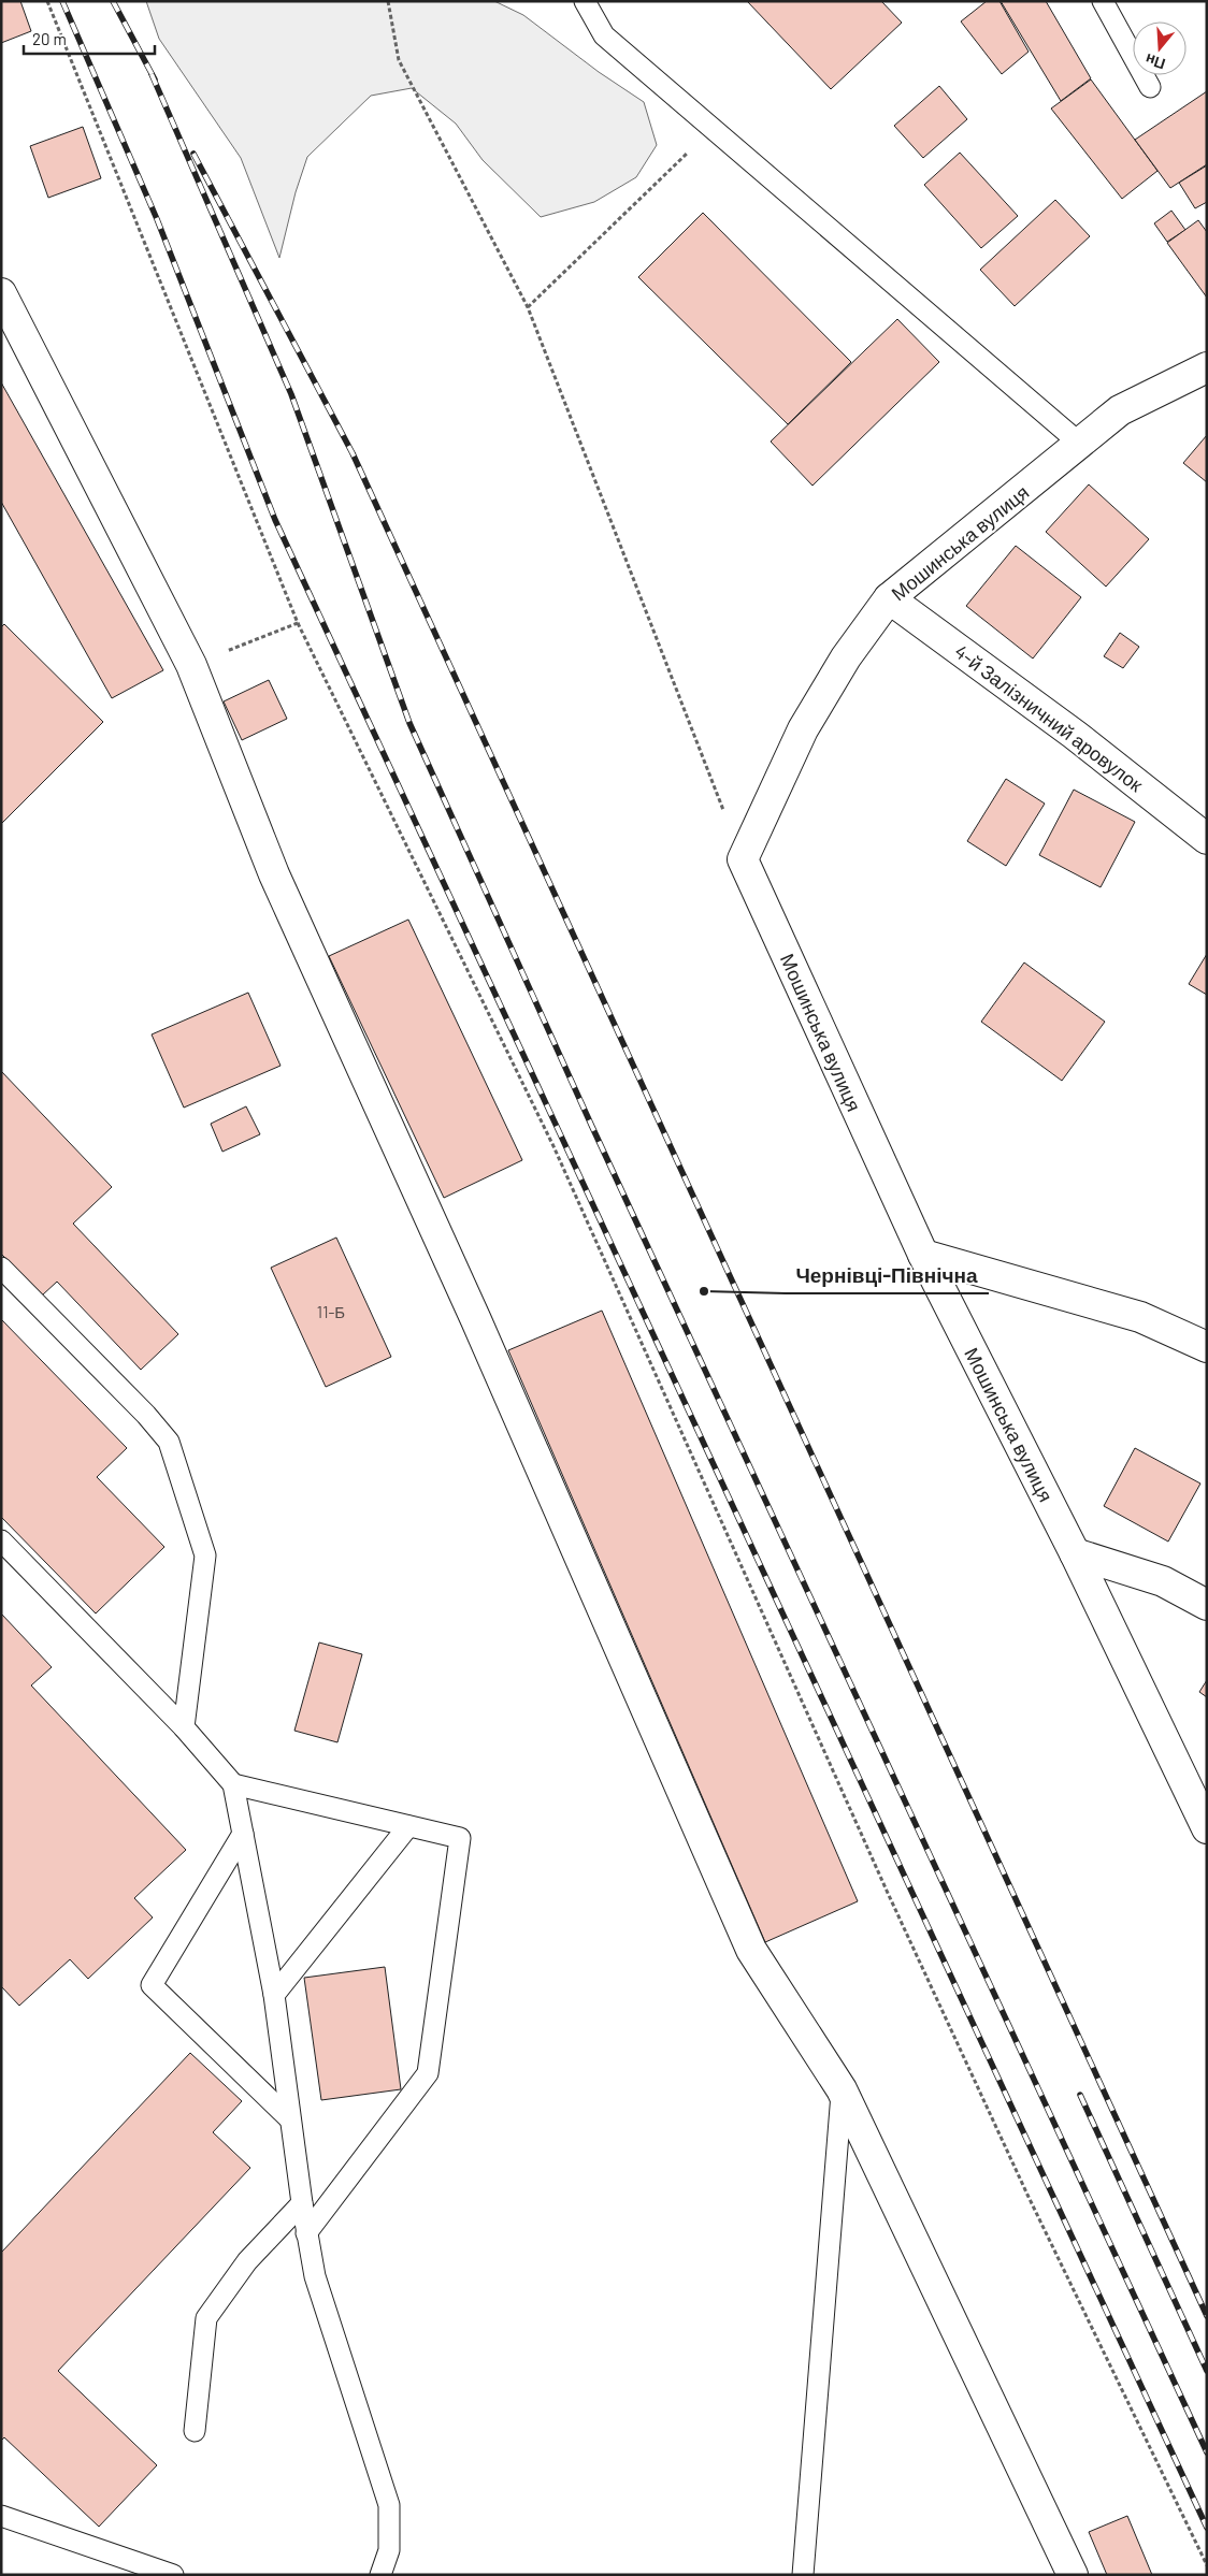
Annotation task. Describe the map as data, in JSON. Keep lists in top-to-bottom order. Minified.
{"streets":{"street":["Мошинська вулиця","4-й Залізничний аровулок"]},"crossings":[["Мошинська вулиця","4-й Залізничний аровулок"]],"places":["Чернівці-Північна"],"house_numbers":["11-Б"],"scale_bar":"20 m","north":"bottom"}
